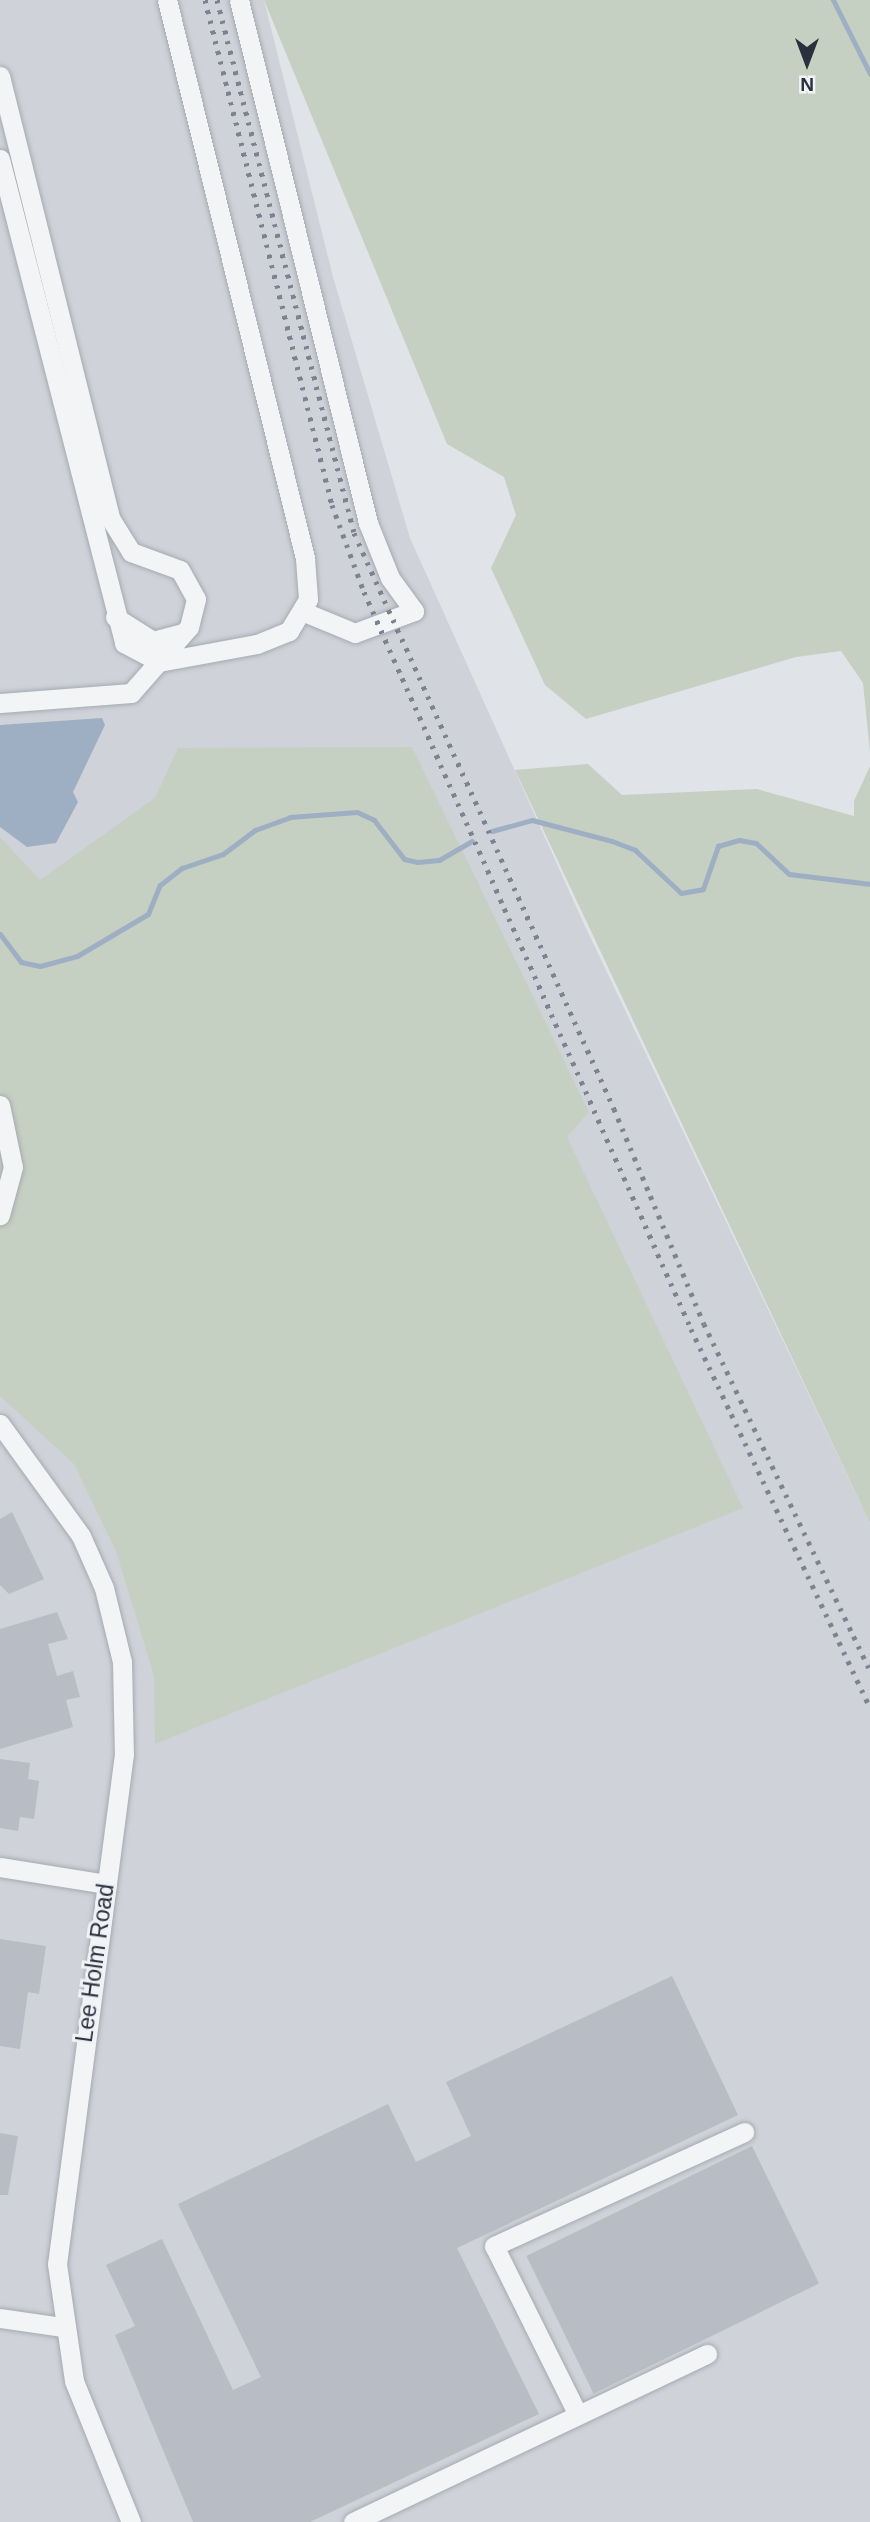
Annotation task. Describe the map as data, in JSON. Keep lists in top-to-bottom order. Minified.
{"streets":{"street":["Lee Holm Road"]},"north":"bottom"}
